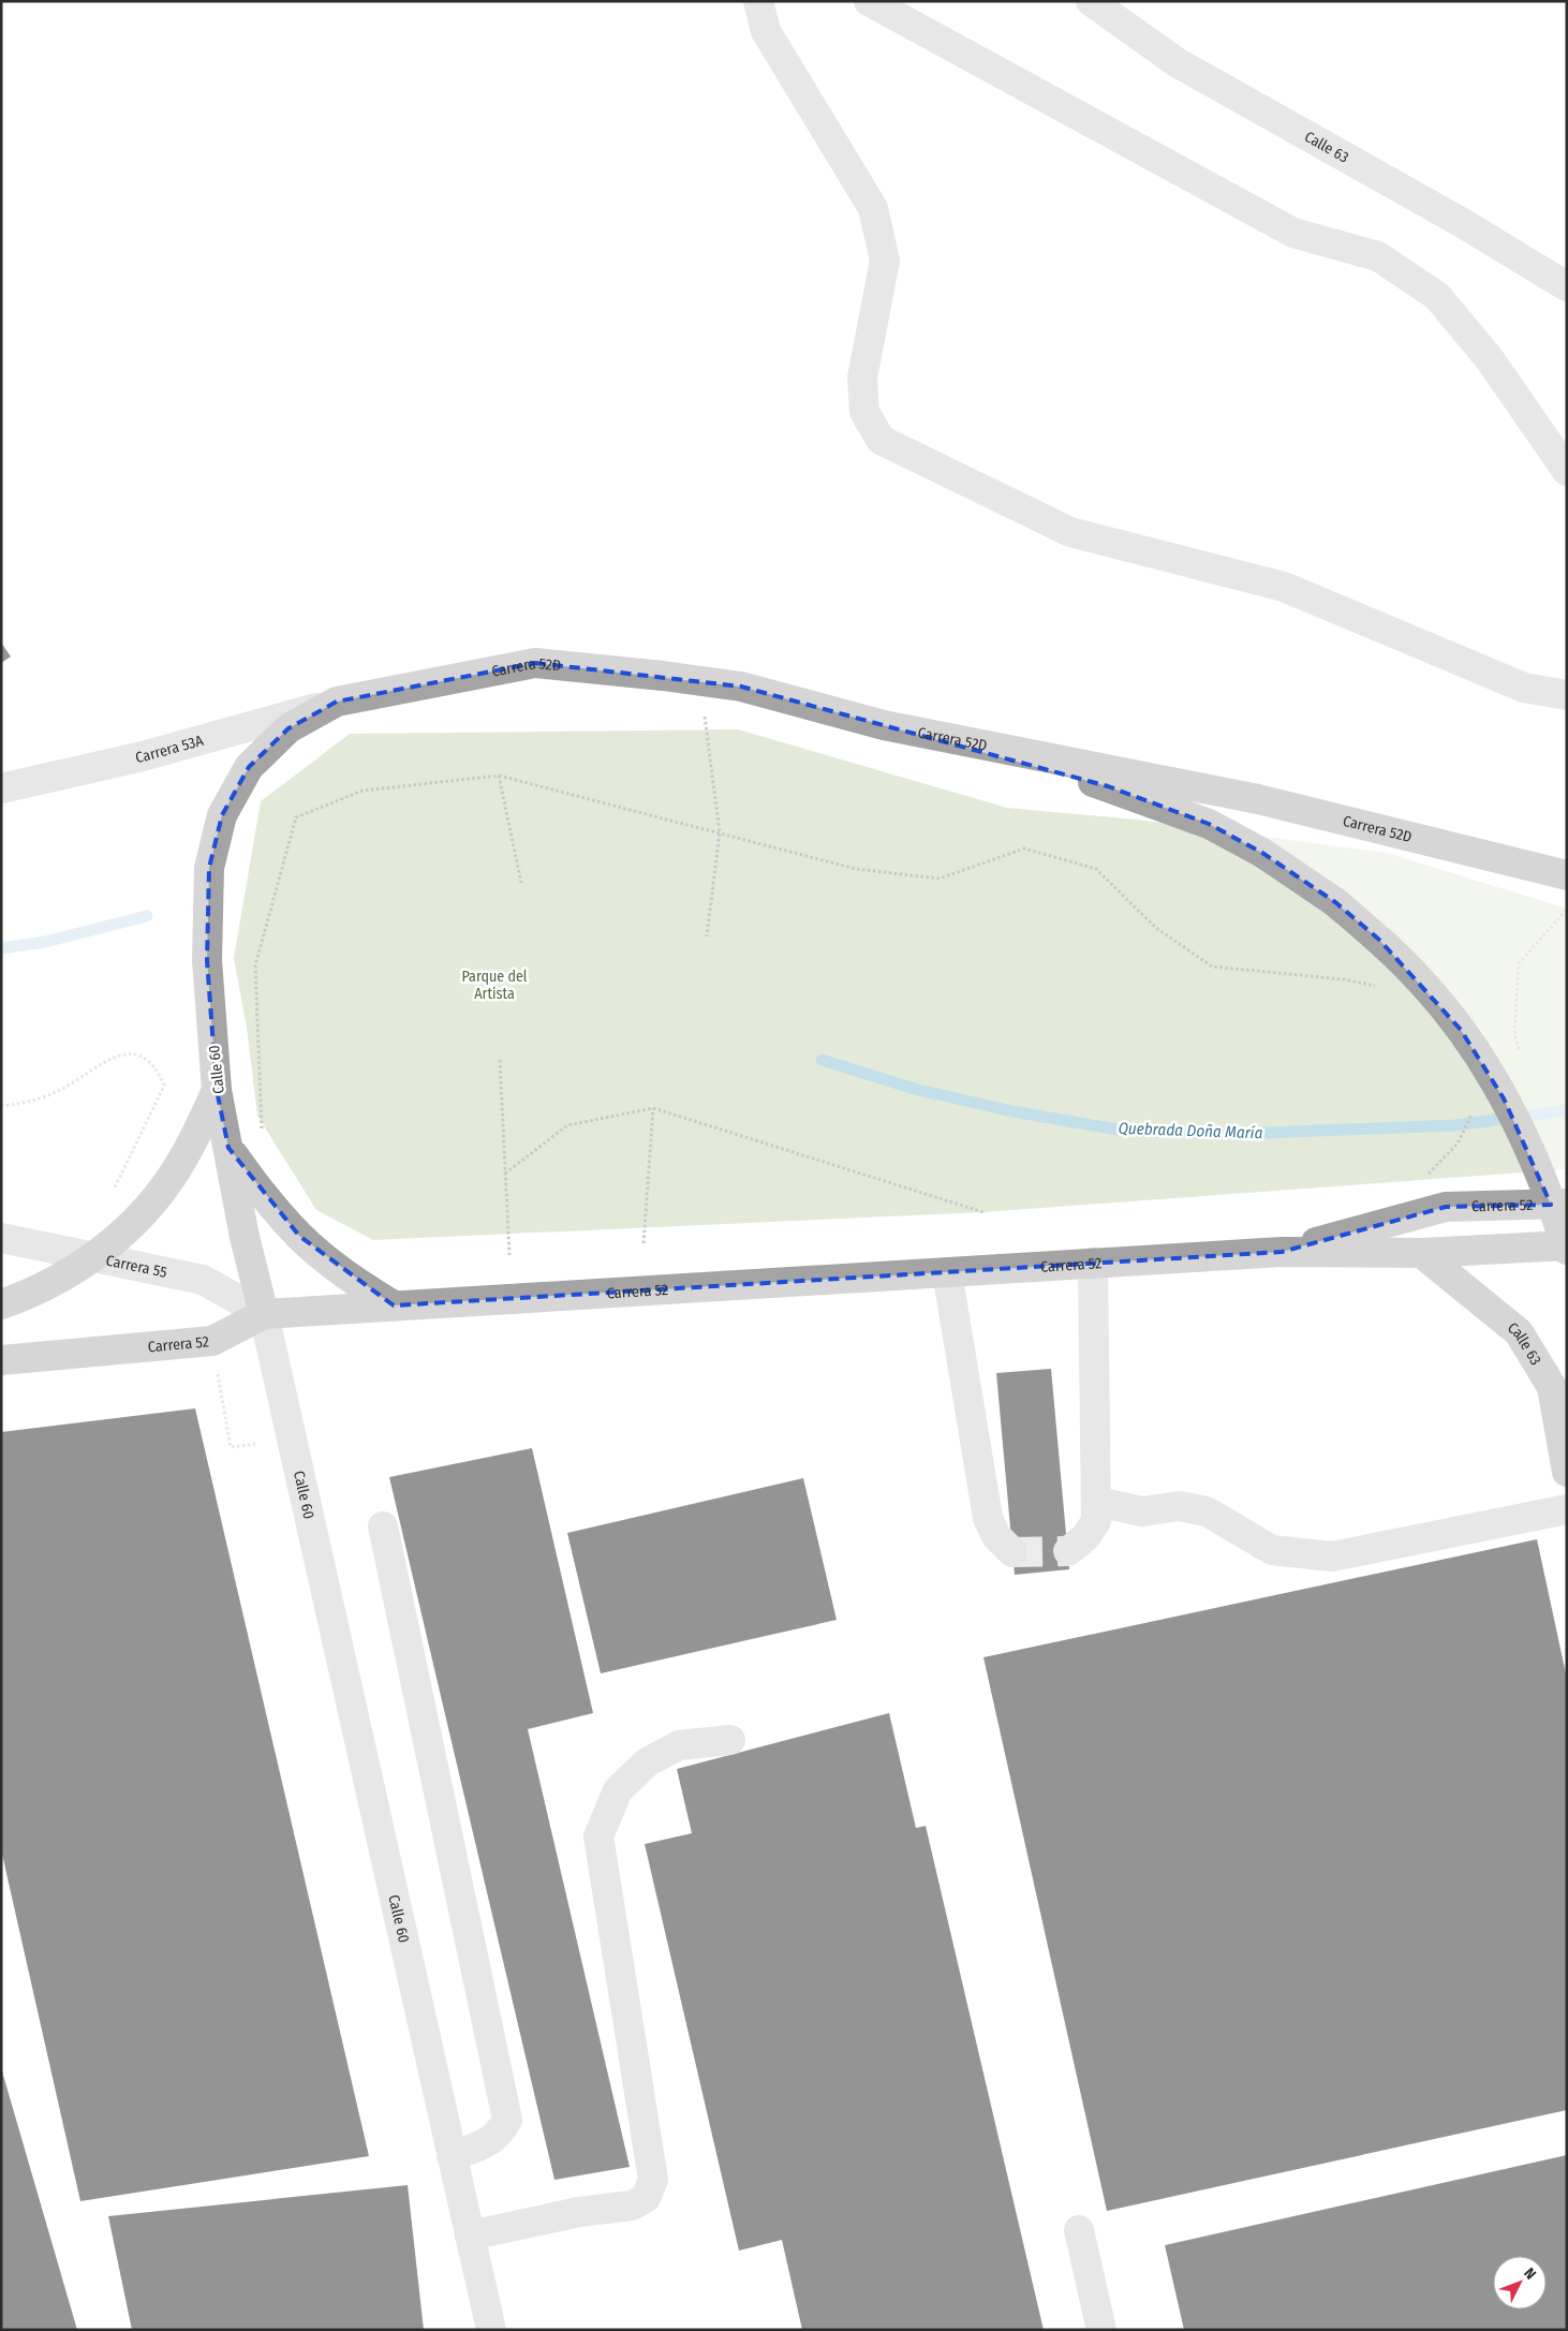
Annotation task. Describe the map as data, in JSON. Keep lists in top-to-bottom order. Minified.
{"streets":{"main road":["Calle 63","Carrera 52D","Calle 60","Carrera 52"],"street":["Carrera 53A","Carrera 55"]},"crossings":[["Calle 63","Carrera 52"],["Carrera 52D","Carrera 53A"],["Carrera 52D","Calle 60"],["Carrera 53A","Calle 60"],["Calle 60","Carrera 52"],["Calle 60","Carrera 55"],["Carrera 52","Carrera 55"]],"water":["Quebrada Doña María"],"parks":["Parque del Artista"],"north":"top right"}
